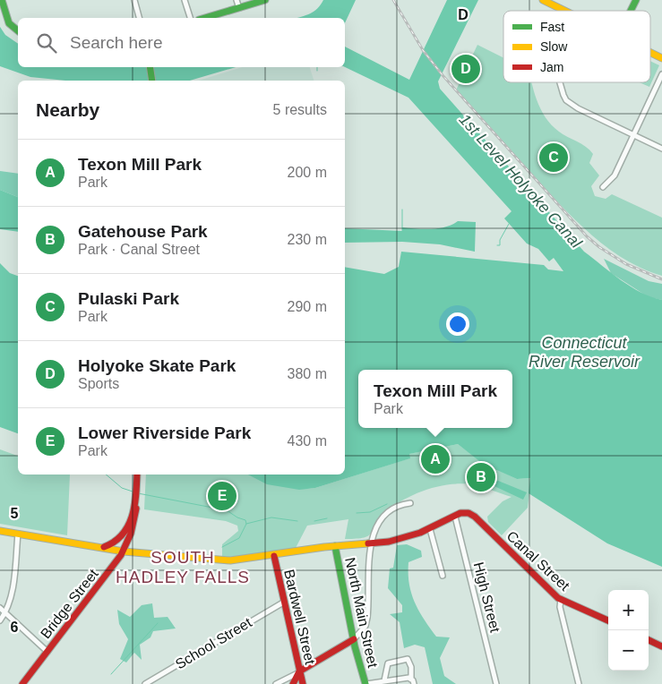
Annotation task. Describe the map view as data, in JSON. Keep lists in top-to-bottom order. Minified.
{"streets":{"main road":["Canal Street","Bridge Street","North Main Street","Bardwell Street"],"street":["High Street","School Street"]},"crossings":[["Canal Street","High Street"],["Bardwell Street","School Street"]],"districts":["SOUTH HADLEY FALLS"],"water":["1st Level Holyoke Canal","Connecticut River Reservoir"],"legend":["Fast","Slow","Jam"],"page":{"search":"Search here","pins":["D","C","A","B","E"],"heading":["Nearby","5 results"],"list":[{"mark":"A","name":"Texon Mill Park","note":"Park","value":"200 m"},{"mark":"B","name":"Gatehouse Park","note":"Park · Canal Street","value":"230 m"},{"mark":"C","name":"Pulaski Park","note":"Park","value":"290 m"},{"mark":"D","name":"Holyoke Skate Park","note":"Sports","value":"380 m"},{"mark":"E","name":"Lower Riverside Park","note":"Park","value":"430 m"}],"popup":["Texon Mill Park","Park"],"map_buttons":["+","−"]},"grid":{"columns":["D"],"rows":["5","6"]}}
